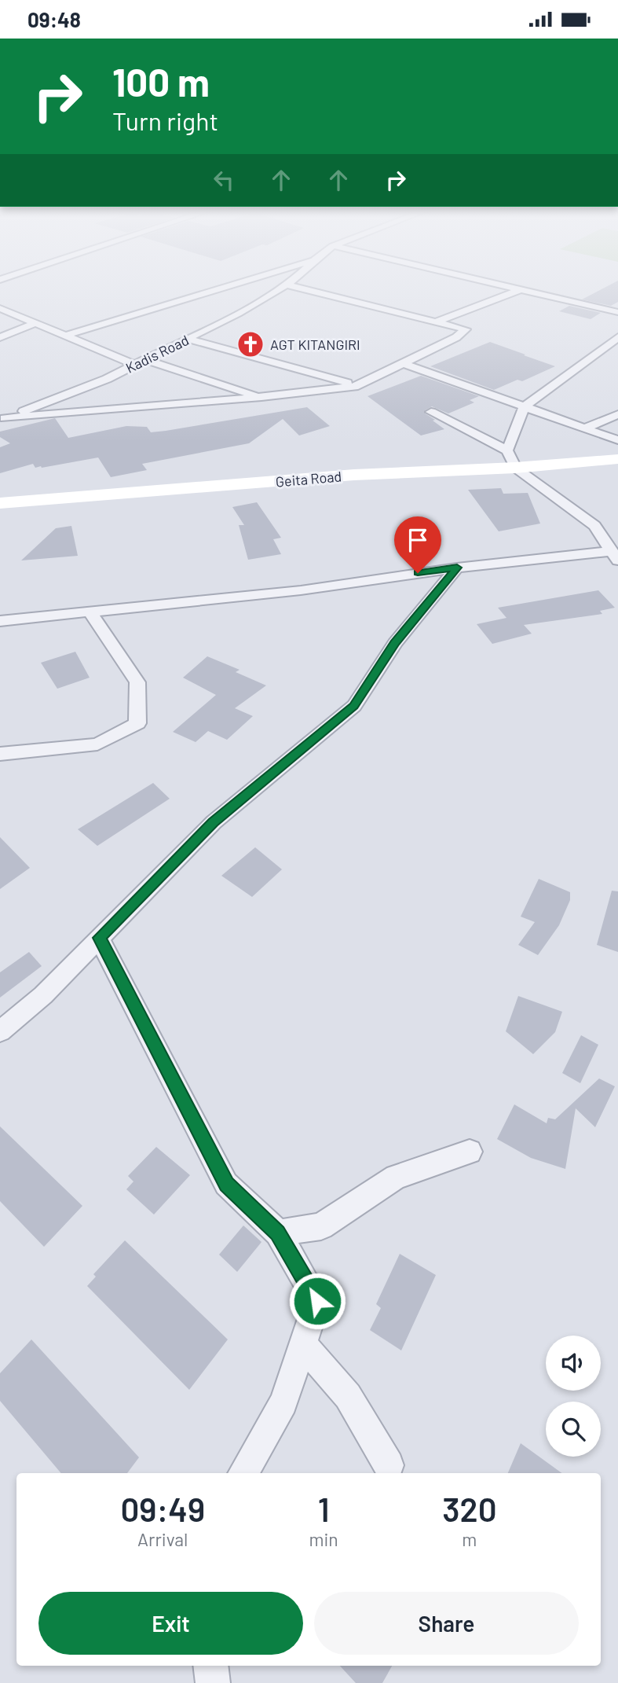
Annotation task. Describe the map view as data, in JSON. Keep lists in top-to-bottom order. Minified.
{"streets":{"main road":["Geita Road"],"street":["Kadis Road"]},"places":{"church":["AGT KITANGIRI"]},"page":{"status":"09:48","turn":["100 m","Turn right"],"eta":["09:49","Arrival","1","min","320","m"],"buttons":["Exit","Share"]}}
